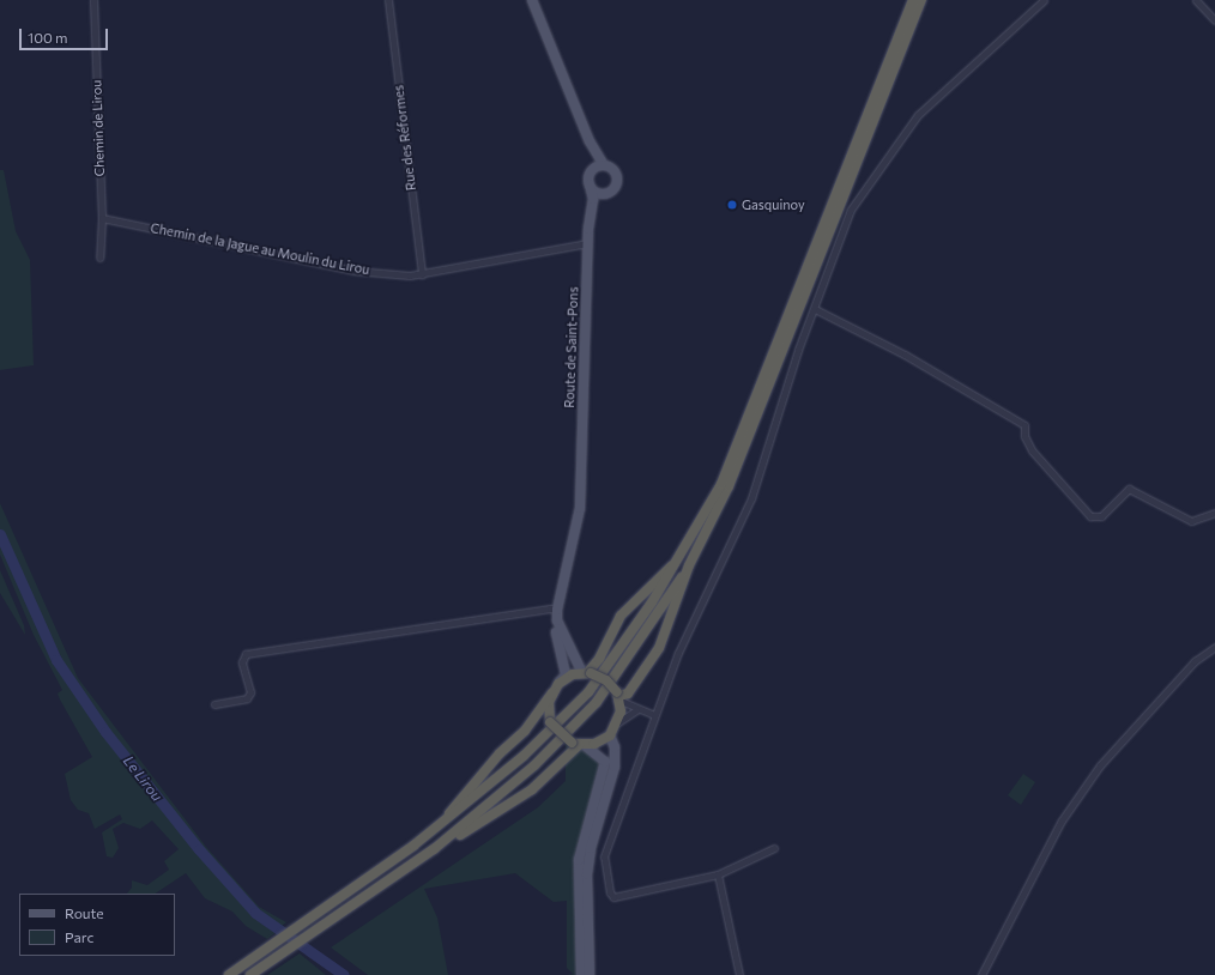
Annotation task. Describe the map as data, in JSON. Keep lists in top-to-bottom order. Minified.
{"streets":{"main road":["Route de Saint-Pons"],"street":["Chemin de Lirou","Rue des Réformes","Chemin de la Jague au Moulin du Lirou"]},"crossings":[["Chemin de Lirou","Chemin de la Jague au Moulin du Lirou"],["Rue des Réformes","Chemin de la Jague au Moulin du Lirou"],["Chemin de la Jague au Moulin du Lirou","Route de Saint-Pons"]],"water":["Le Lirou"],"places":["Gasquinoy"],"legend":["Route","Parc"],"scale_bar":"100 m"}
